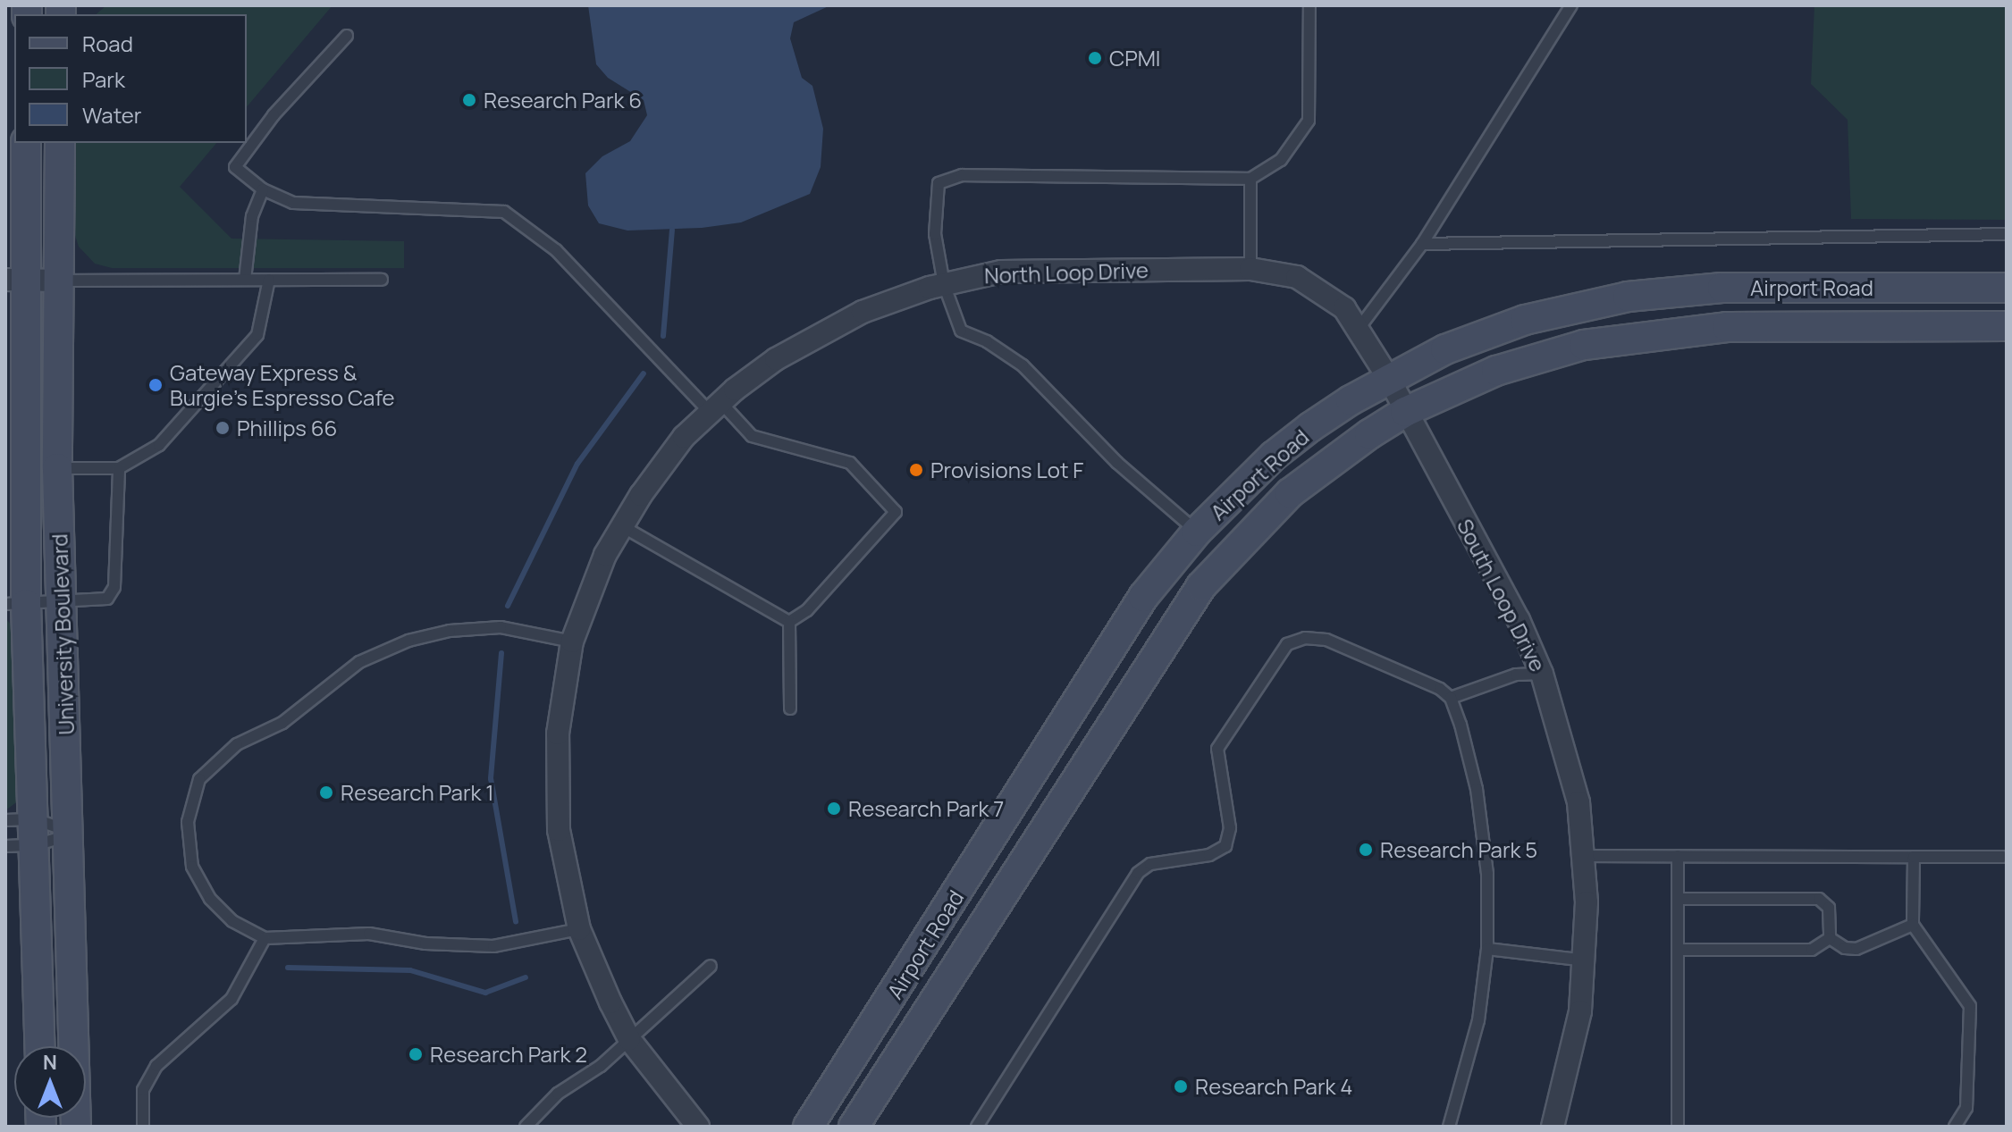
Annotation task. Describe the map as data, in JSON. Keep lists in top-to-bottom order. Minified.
{"streets":{"main road":["Airport Road","University Boulevard"],"street":["North Loop Drive","South Loop Drive"]},"crossings":[["North Loop Drive","Airport Road"],["North Loop Drive","South Loop Drive"],["Airport Road","South Loop Drive"]],"places":["CPMI","Research Park 6","Gateway Express & Burgie's Espresso Cafe","Phillips 66","Provisions Lot F","Research Park 1","Research Park 7","Research Park 5","Research Park 2","Research Park 4"],"legend":["Road","Park","Water"],"north":"top"}
